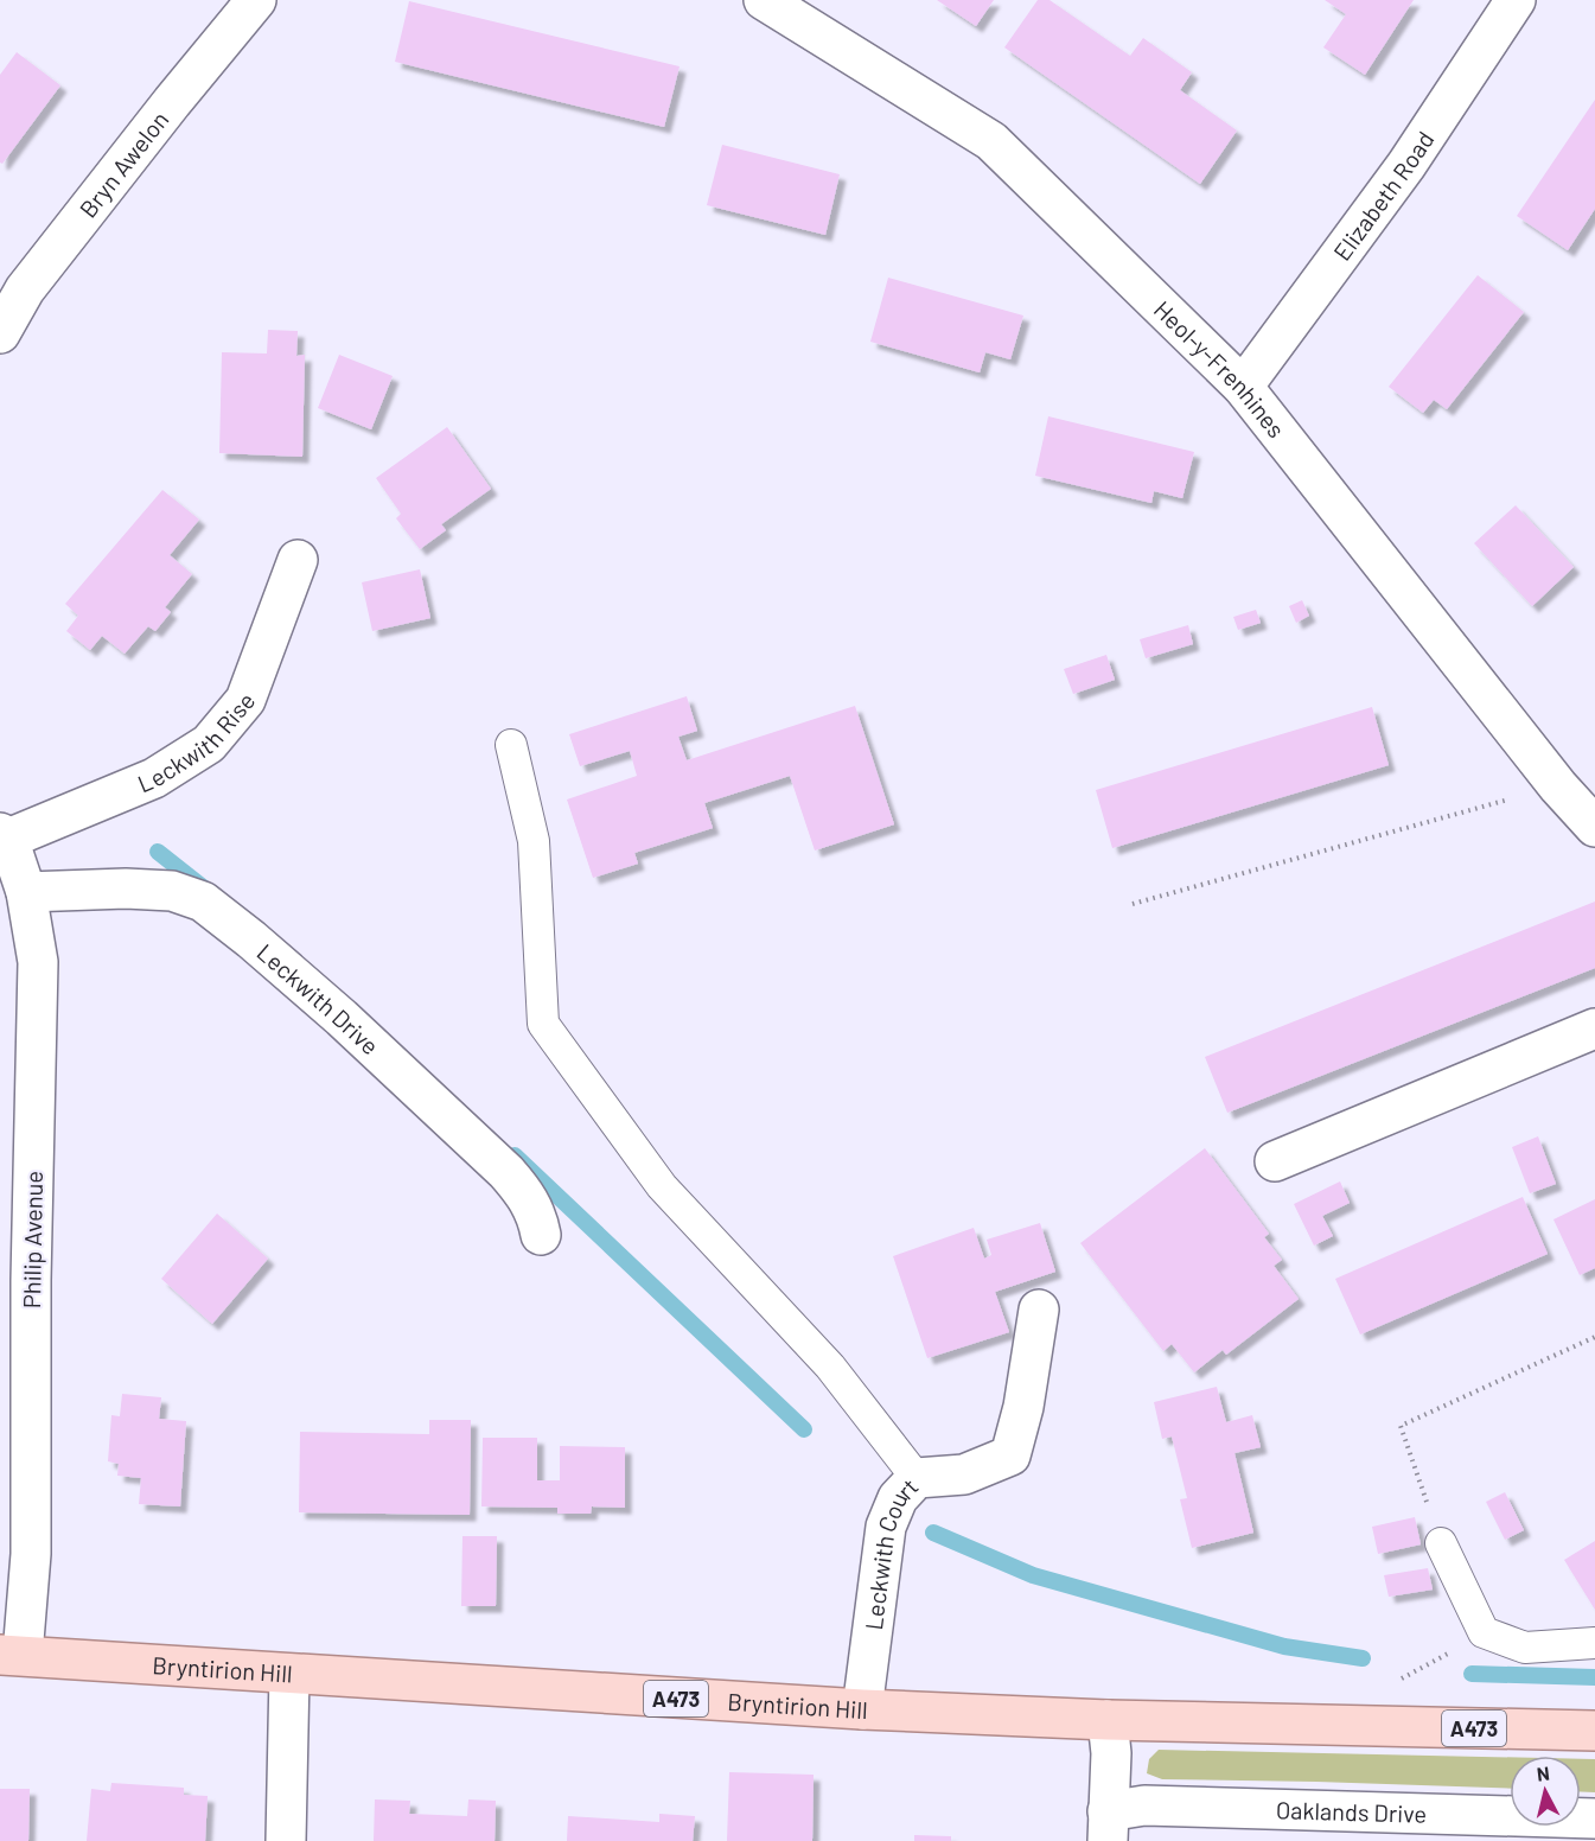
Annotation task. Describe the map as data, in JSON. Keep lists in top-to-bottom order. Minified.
{"streets":{"main road":["Bryntirion Hill","A473"],"street":["Bryn Awelon","Elizabeth Road","Heol-y-Frenhines","Leckwith Rise","Leckwith Drive","Philip Avenue","Leckwith Court","Oaklands Drive"]},"crossings":[["Elizabeth Road","Heol-y-Frenhines"],["Leckwith Rise","Philip Avenue"],["Leckwith Drive","Philip Avenue"],["Philip Avenue","Bryntirion Hill"],["Leckwith Court","Bryntirion Hill"]],"north":"top"}
